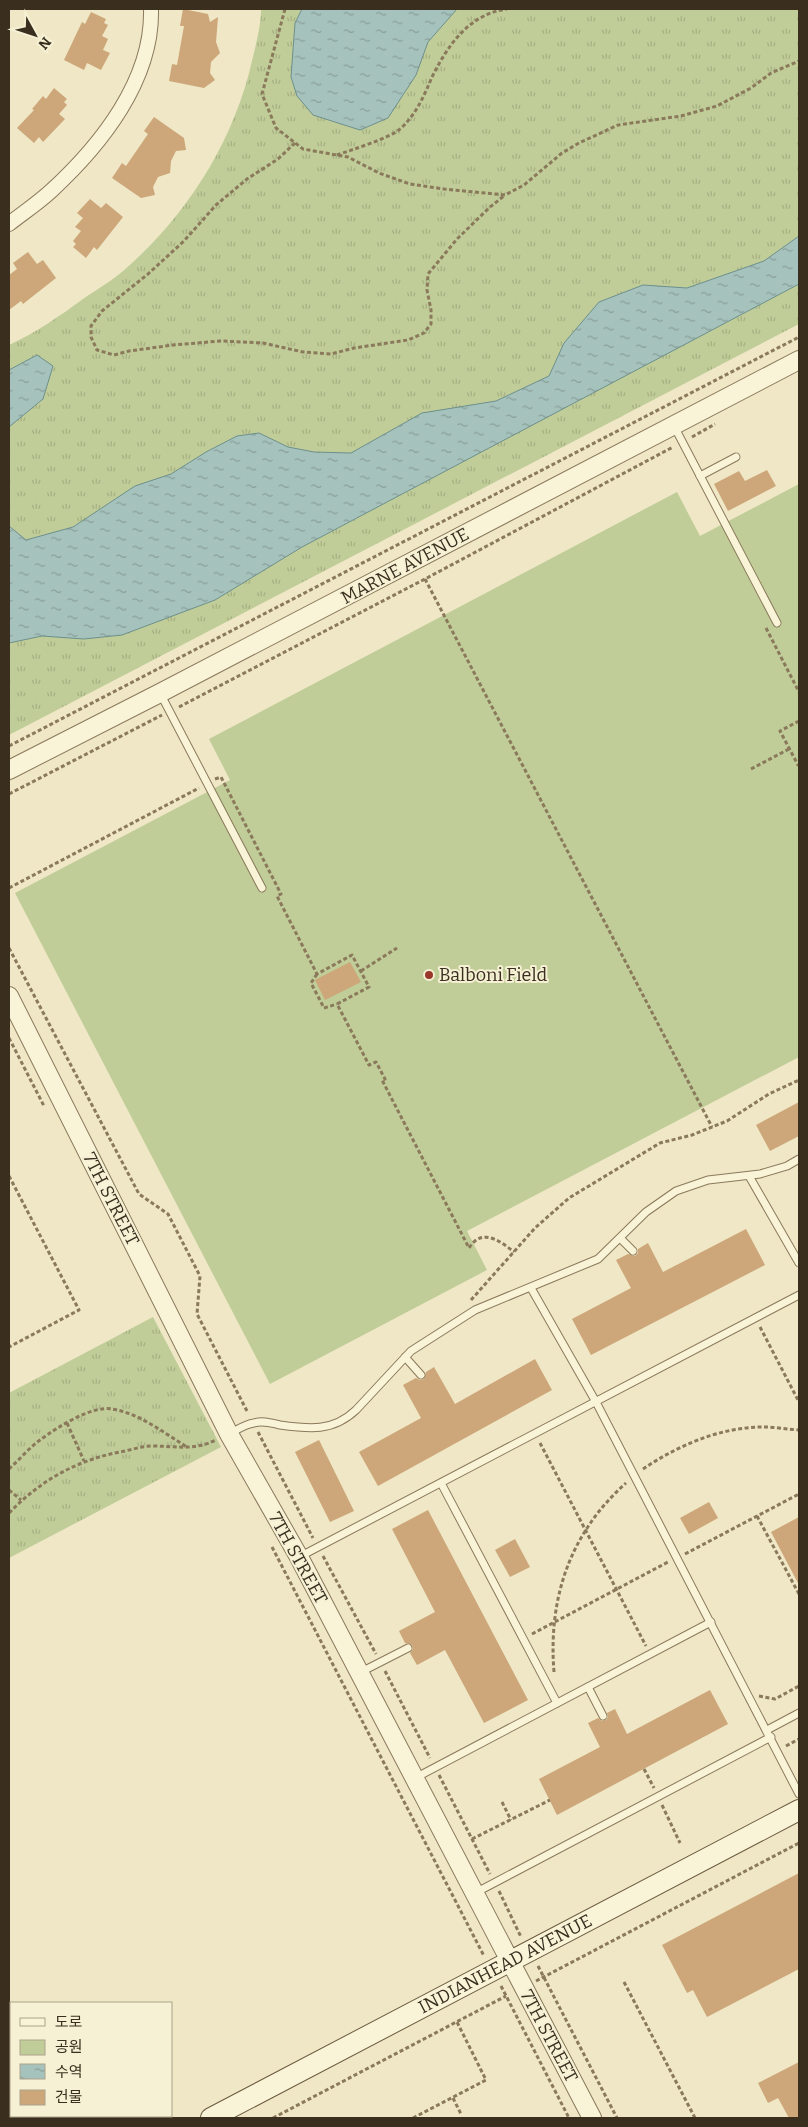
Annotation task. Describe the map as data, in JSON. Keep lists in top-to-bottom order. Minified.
{"streets":{"main road":["INDIANHEAD AVENUE"],"street":["MARNE AVENUE","7TH STREET"]},"crossings":[["7TH STREET","INDIANHEAD AVENUE"]],"places":["Balboni Field"],"legend":["도로","공원","수역","건물"],"north":"bottom right"}
